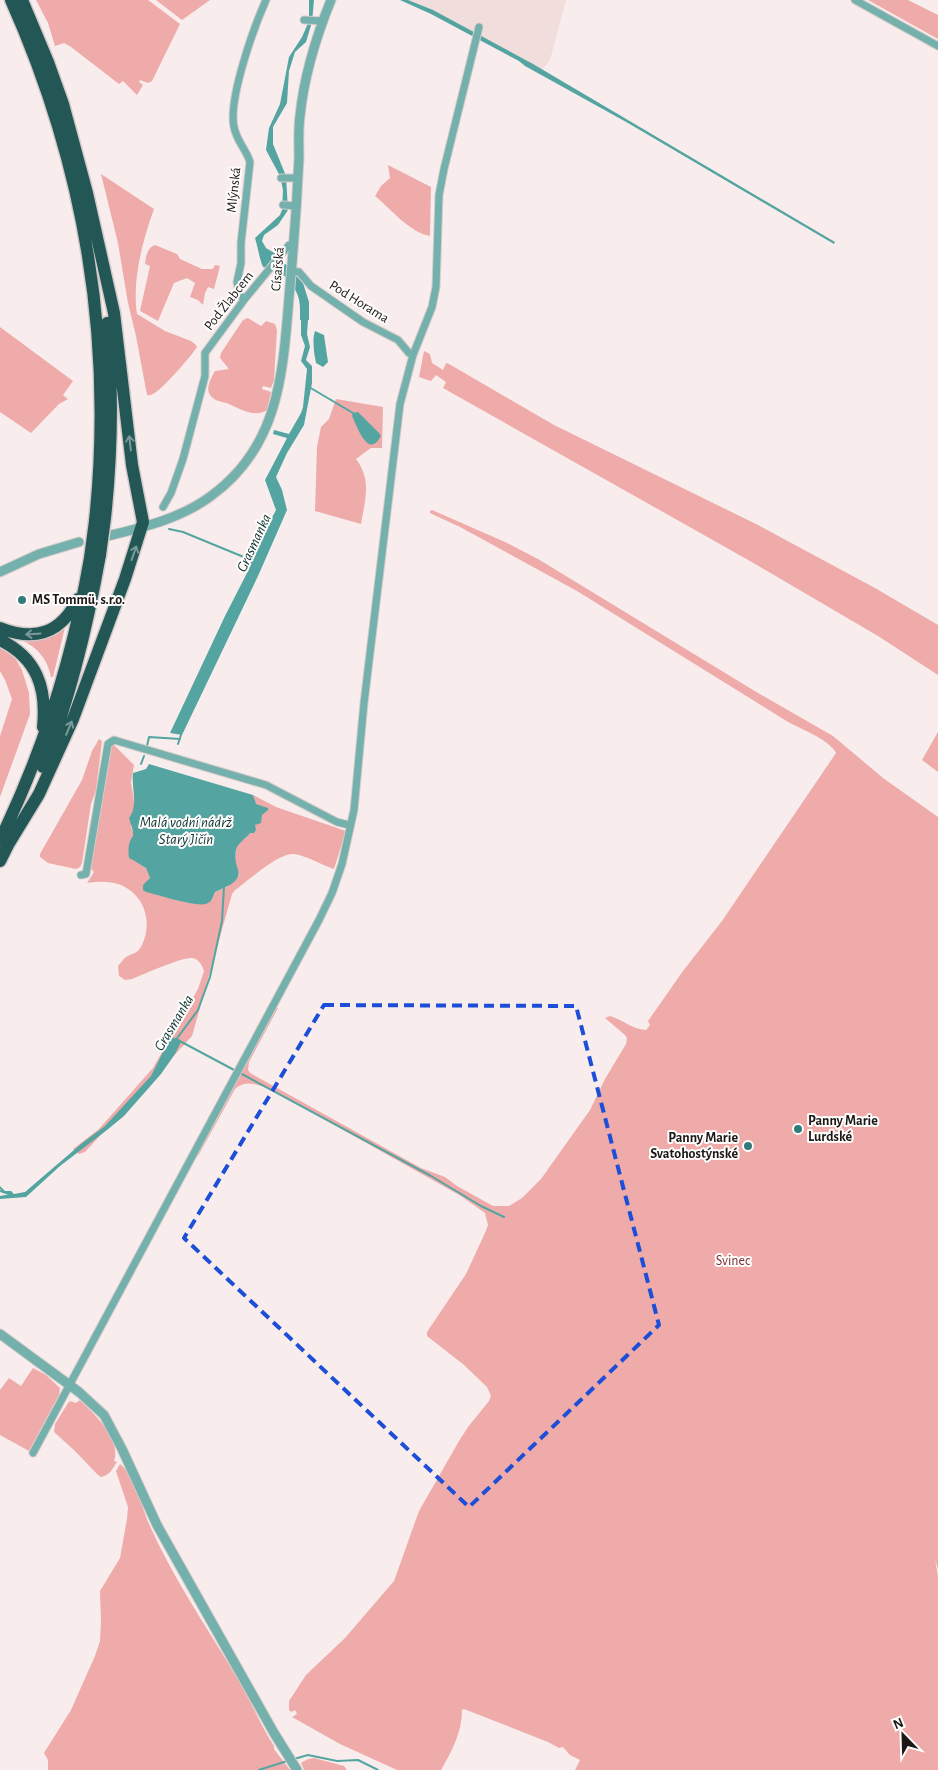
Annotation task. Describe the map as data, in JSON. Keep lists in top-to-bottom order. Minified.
{"streets":{"street":["Mlýnská","Císařská","Pod Žlabcem","Pod Horama"]},"crossings":[["Mlýnská","Pod Žlabcem"],["Císařská","Pod Žlabcem"],["Císařská","Pod Horama"]],"water":["Grasmanka","Malá vodní nádrž Starý Jičín"],"parks":["Svinec"],"places":["MS Tommü, s.r.o.","Panny Marie Lurdské","Panny Marie Svatohostýnské"],"north":"top left"}
